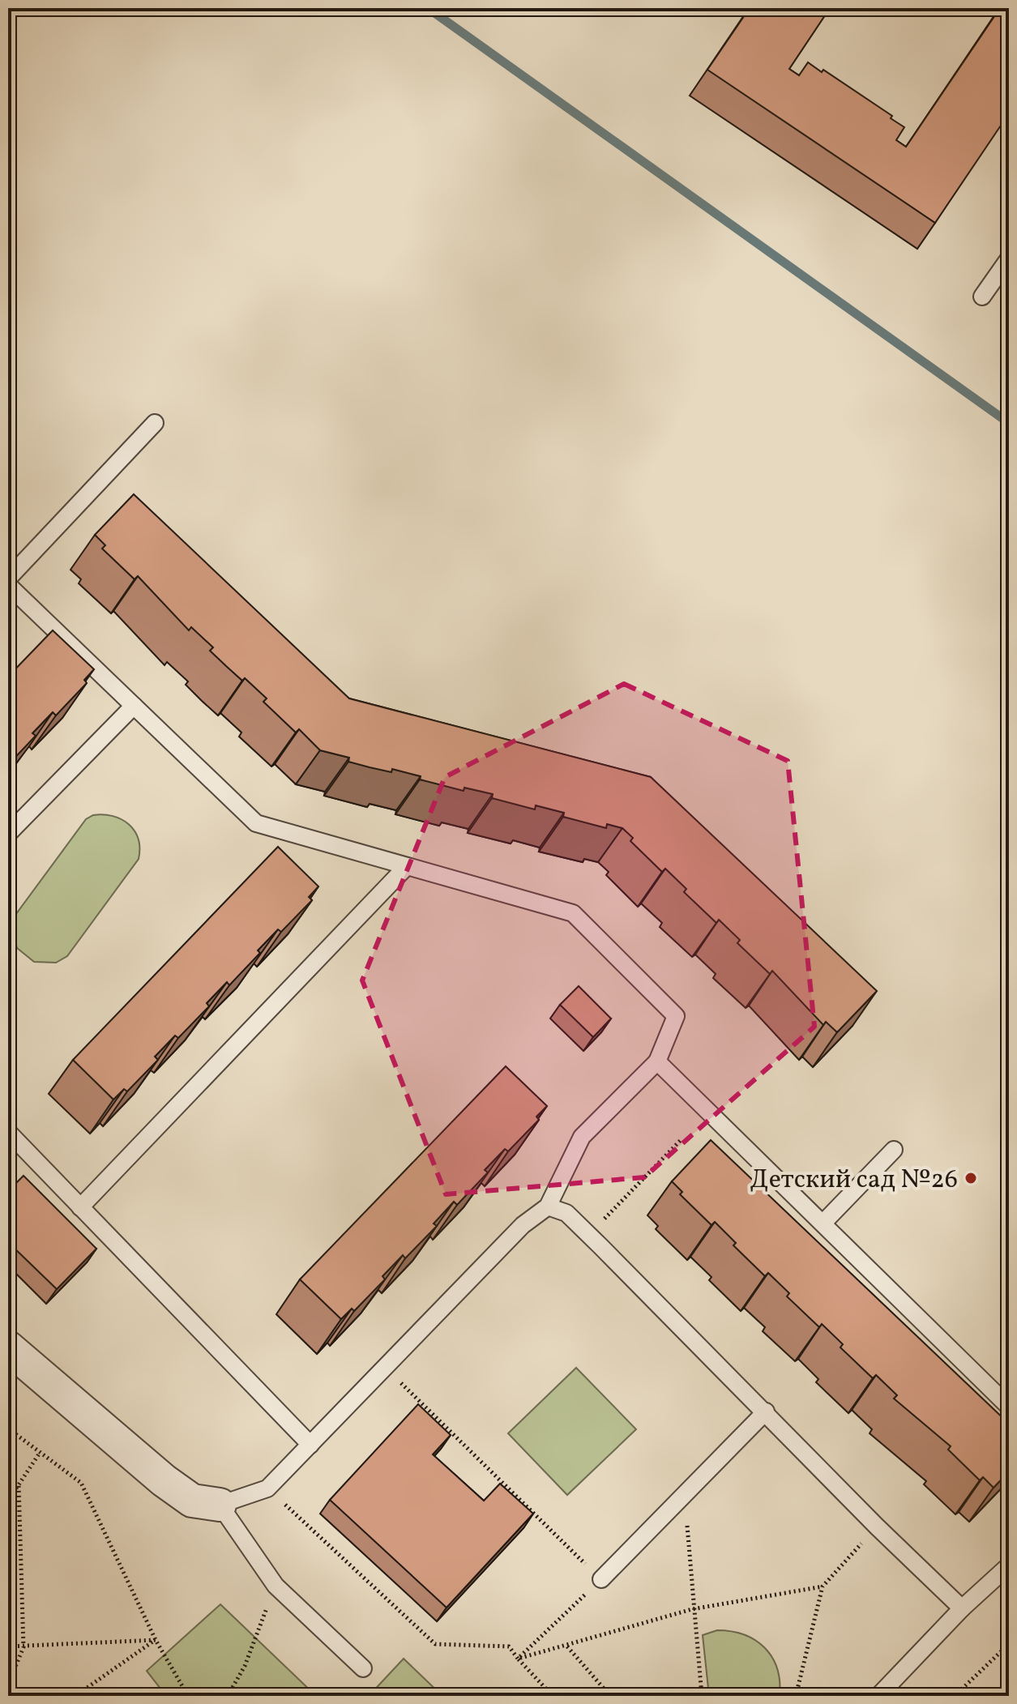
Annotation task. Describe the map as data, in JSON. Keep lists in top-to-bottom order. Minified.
{"places":["Детский сад №26"]}
